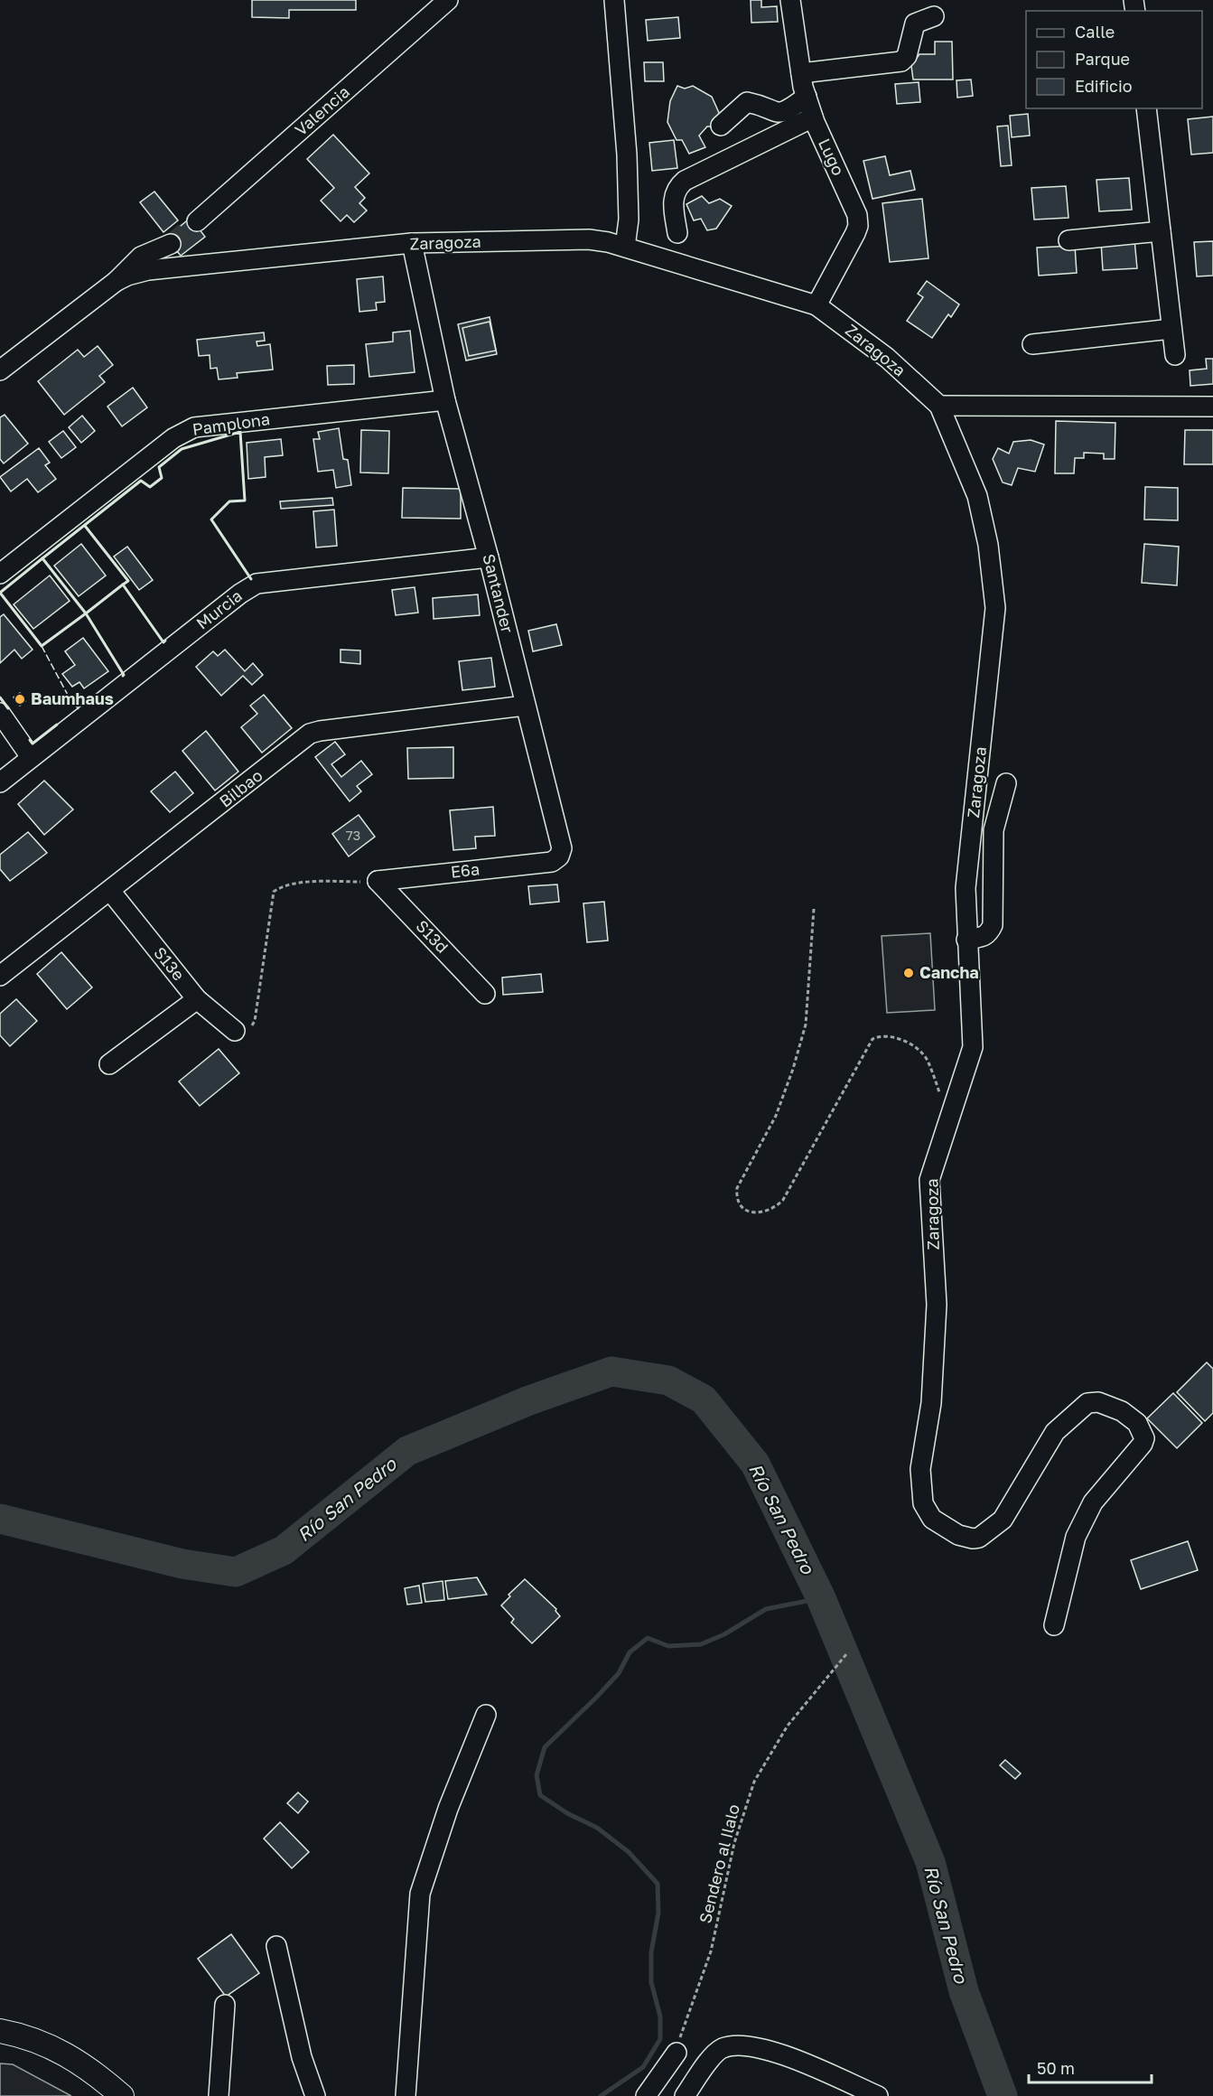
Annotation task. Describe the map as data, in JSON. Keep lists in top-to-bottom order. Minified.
{"streets":{"street":["Valencia","Lugo","Zaragoza","Pamplona","Santander","Murcia","Bilbao","E6a","S13d","S13e"],"path":["Sendero al Ilalo"]},"crossings":[["Lugo","Zaragoza"],["Zaragoza","Santander"],["Pamplona","Santander"],["Santander","Murcia"],["Santander","Bilbao"],["Santander","E6a"],["Bilbao","S13e"],["E6a","S13d"]],"water":["Río San Pedro"],"places":["Baumhaus","Cancha"],"house_numbers":["73"],"legend":["Calle","Parque","Edificio"],"scale_bar":"50 m"}
